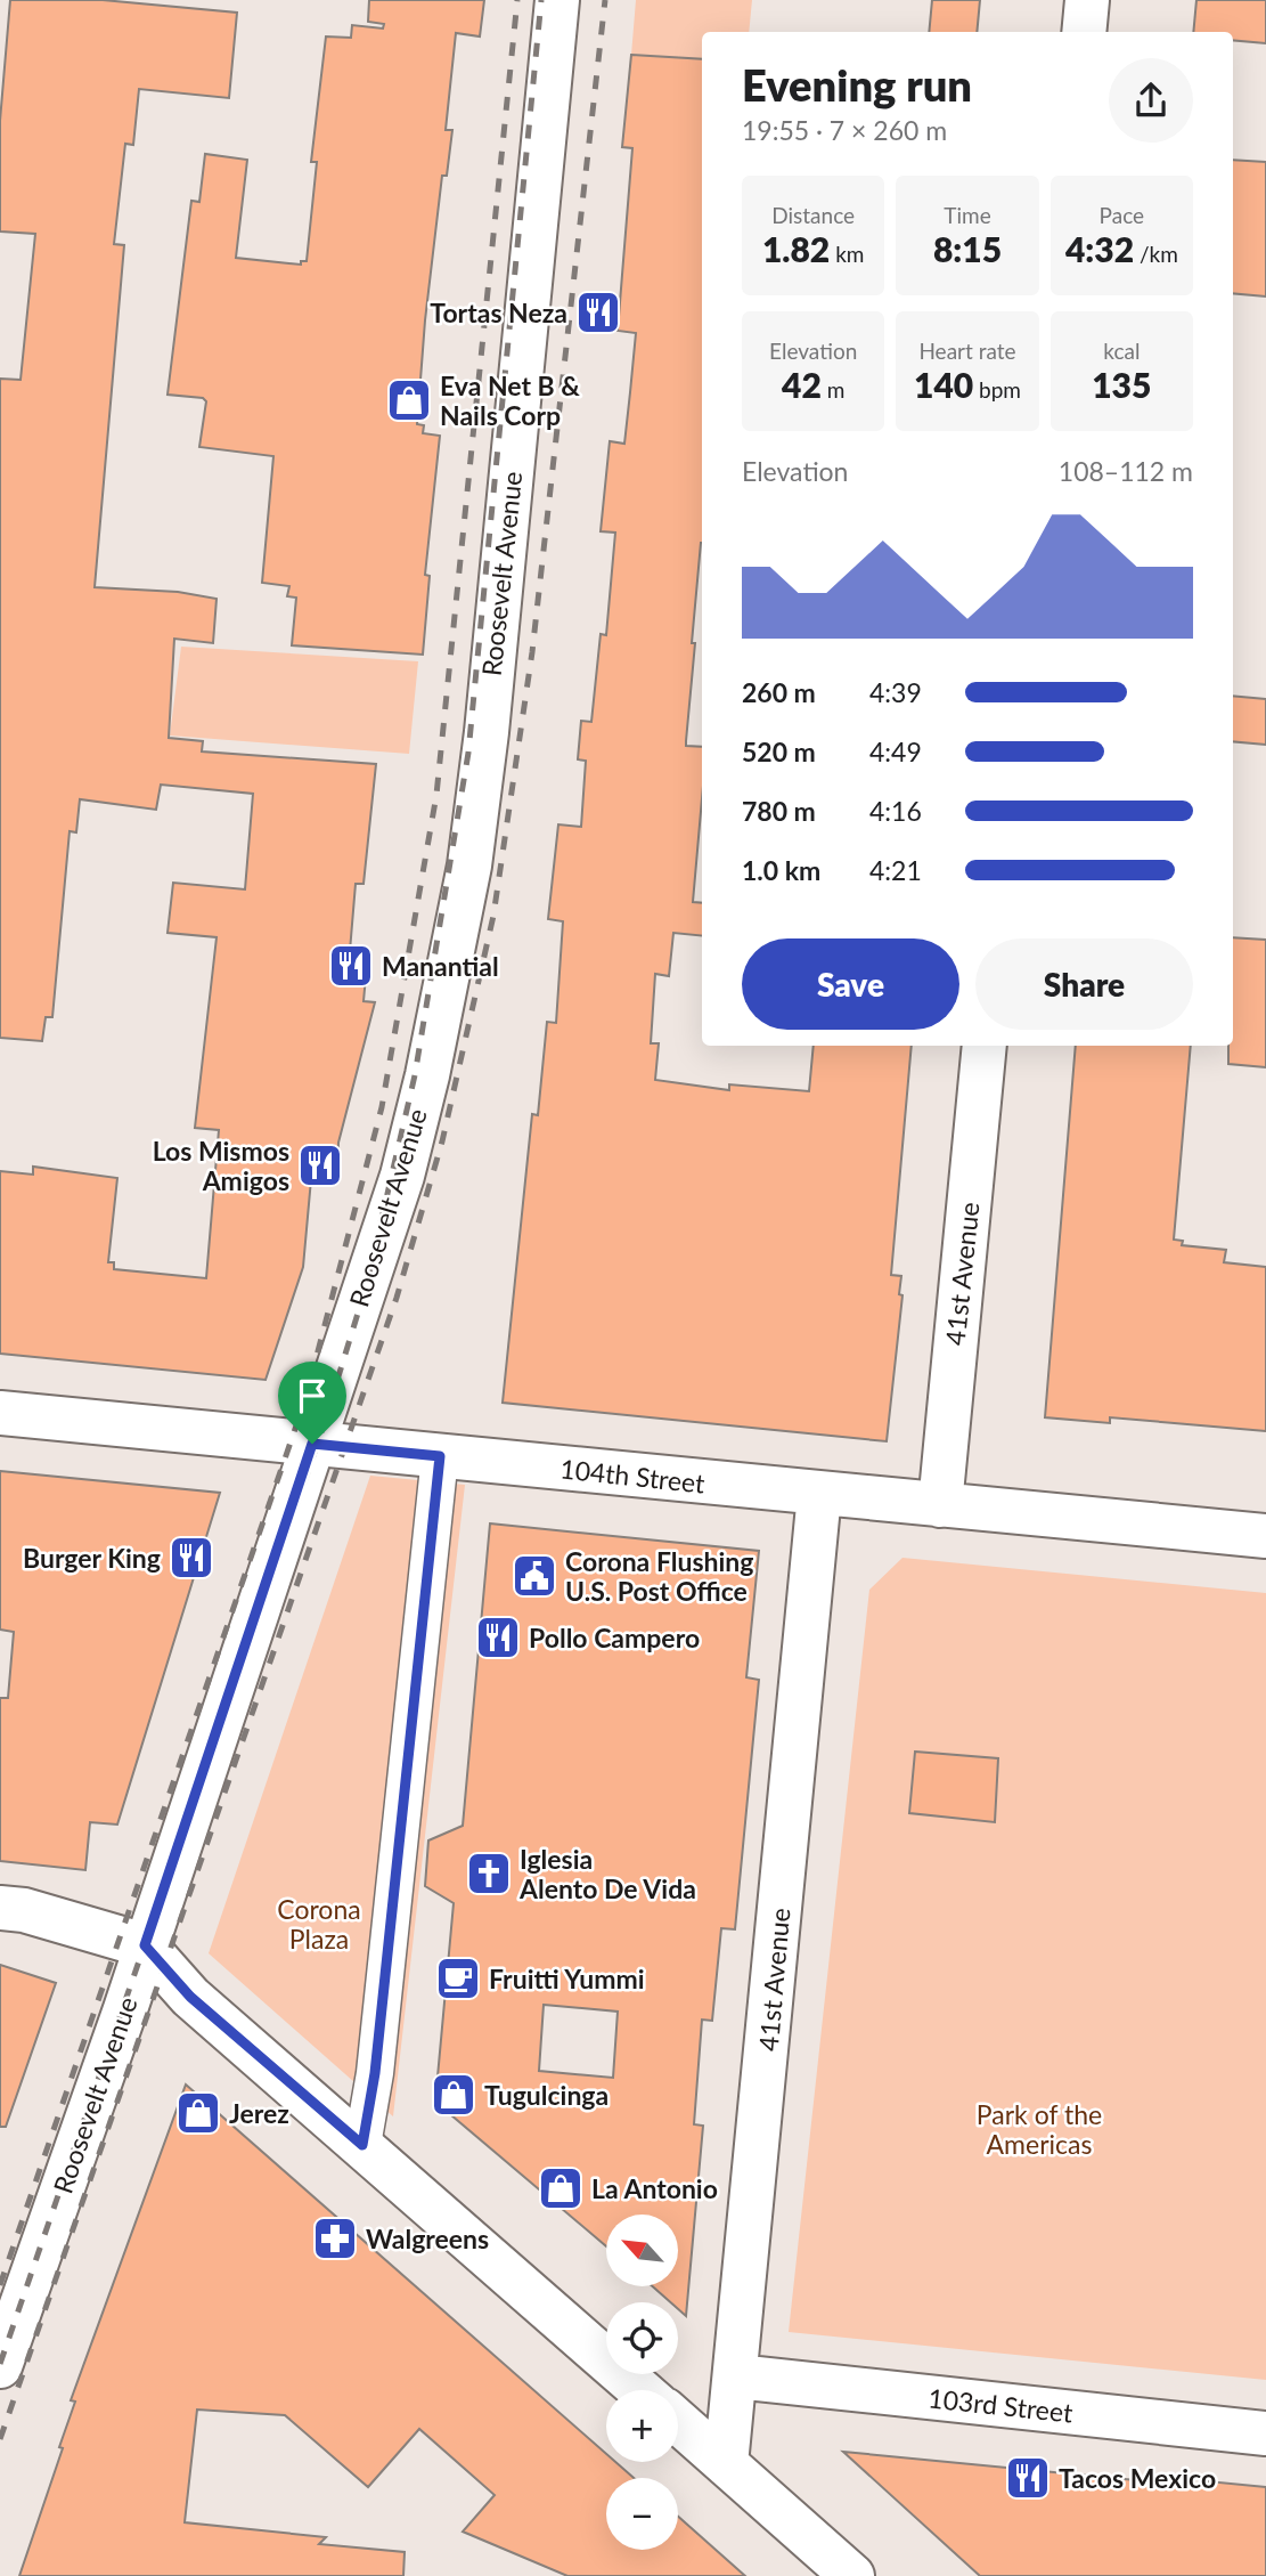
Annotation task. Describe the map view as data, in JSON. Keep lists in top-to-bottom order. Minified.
{"streets":{"street":["Roosevelt Avenue","41st Avenue","104th Street","103rd Street"]},"crossings":[["Roosevelt Avenue","104th Street"],["41st Avenue","104th Street"],["41st Avenue","103rd Street"]],"parks":["Corona Plaza","Park of the Americas"],"places":{"restaurant":["Tortas Neza","Manantial","Los Mismos Amigos","Burger King","Pollo Campero","Tacos Mexico"],"shop":["Eva Net B & Nails Corp","Tugulcinga","Jerez","La Antonio"],"public building":["Corona Flushing U.S. Post Office"],"church":["Iglesia Alento De Vida"],"cafe":["Fruitti Yummi"],"pharmacy":["Walgreens"]},"north":"top left","page":{"heading":["Evening run","19:55 · 7 × 260 m"],"stats":[["Distance","1.82 km"],["Time","8:15"],["Pace","4:32 /km"],["Elevation","42 m"],["Heart rate","140 bpm"],["kcal","135"]],"chart":["Elevation","108–112 m"],"list":[{"name":"260 m","note":"4:39"},{"name":"520 m","note":"4:49"},{"name":"780 m","note":"4:16"},{"name":"1.0 km","note":"4:21"}],"buttons":["Save","Share"],"map_buttons":["+","−"]}}
